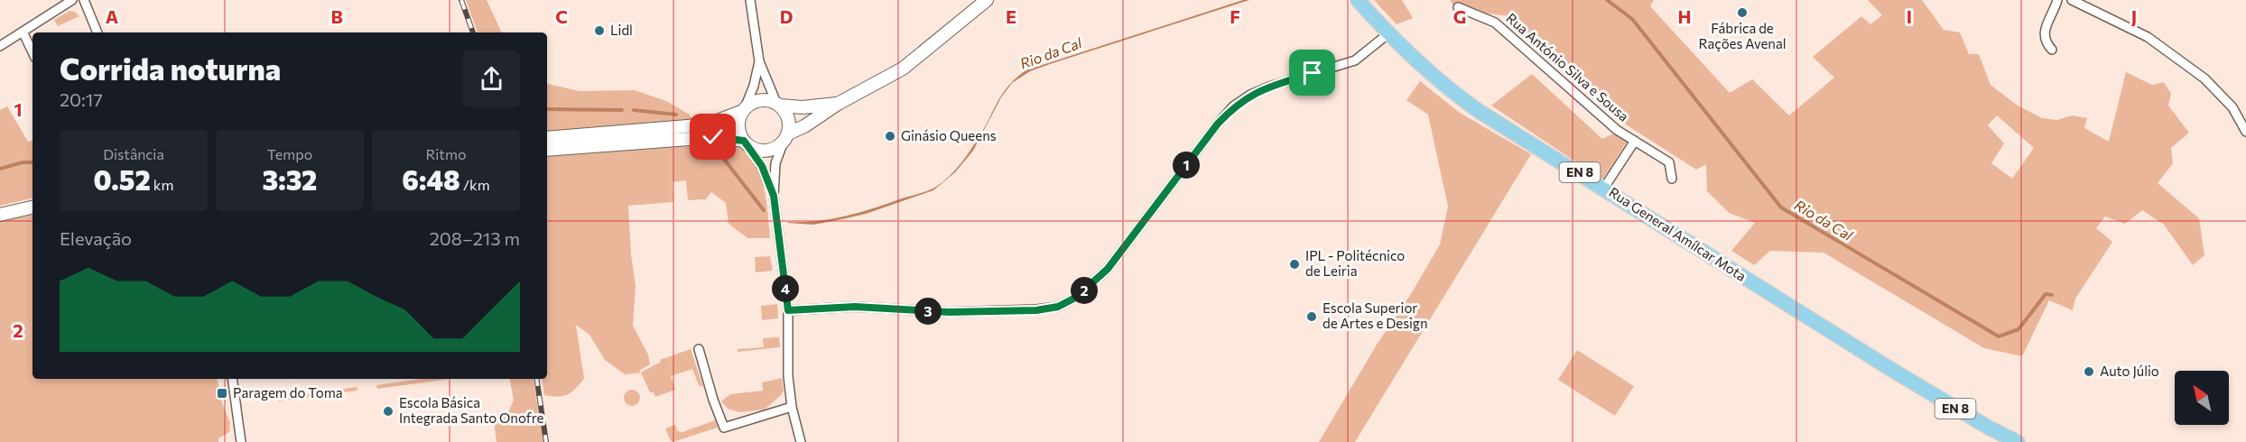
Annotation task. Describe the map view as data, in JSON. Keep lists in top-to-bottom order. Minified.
{"streets":{"main road":["EN 8","Rua General Amílcar Mota"],"street":["Rua António Silva e Sousa"]},"water":["Rio da Cal"],"places":{"other":["Fábrica de Rações Avenal","Lidl","Ginásio Queens","IPL - Politécnico de Leiria","Escola Superior de Artes e Design","Auto Júlio","Escola Básica Integrada Santo Onofre"],"transit":["Paragem do Toma"]},"north":"top left","page":{"heading":["Corrida noturna","20:17"],"stats":[["Distância","0.52 km"],["Tempo","3:32"],["Ritmo","6:48 /km"]],"pins":["1","4","2","3"],"chart":["Elevação","208–213 m"]},"grid":{"columns":["A","B","C","D","E","F","G","H","I","J"],"rows":["1","2"]}}
